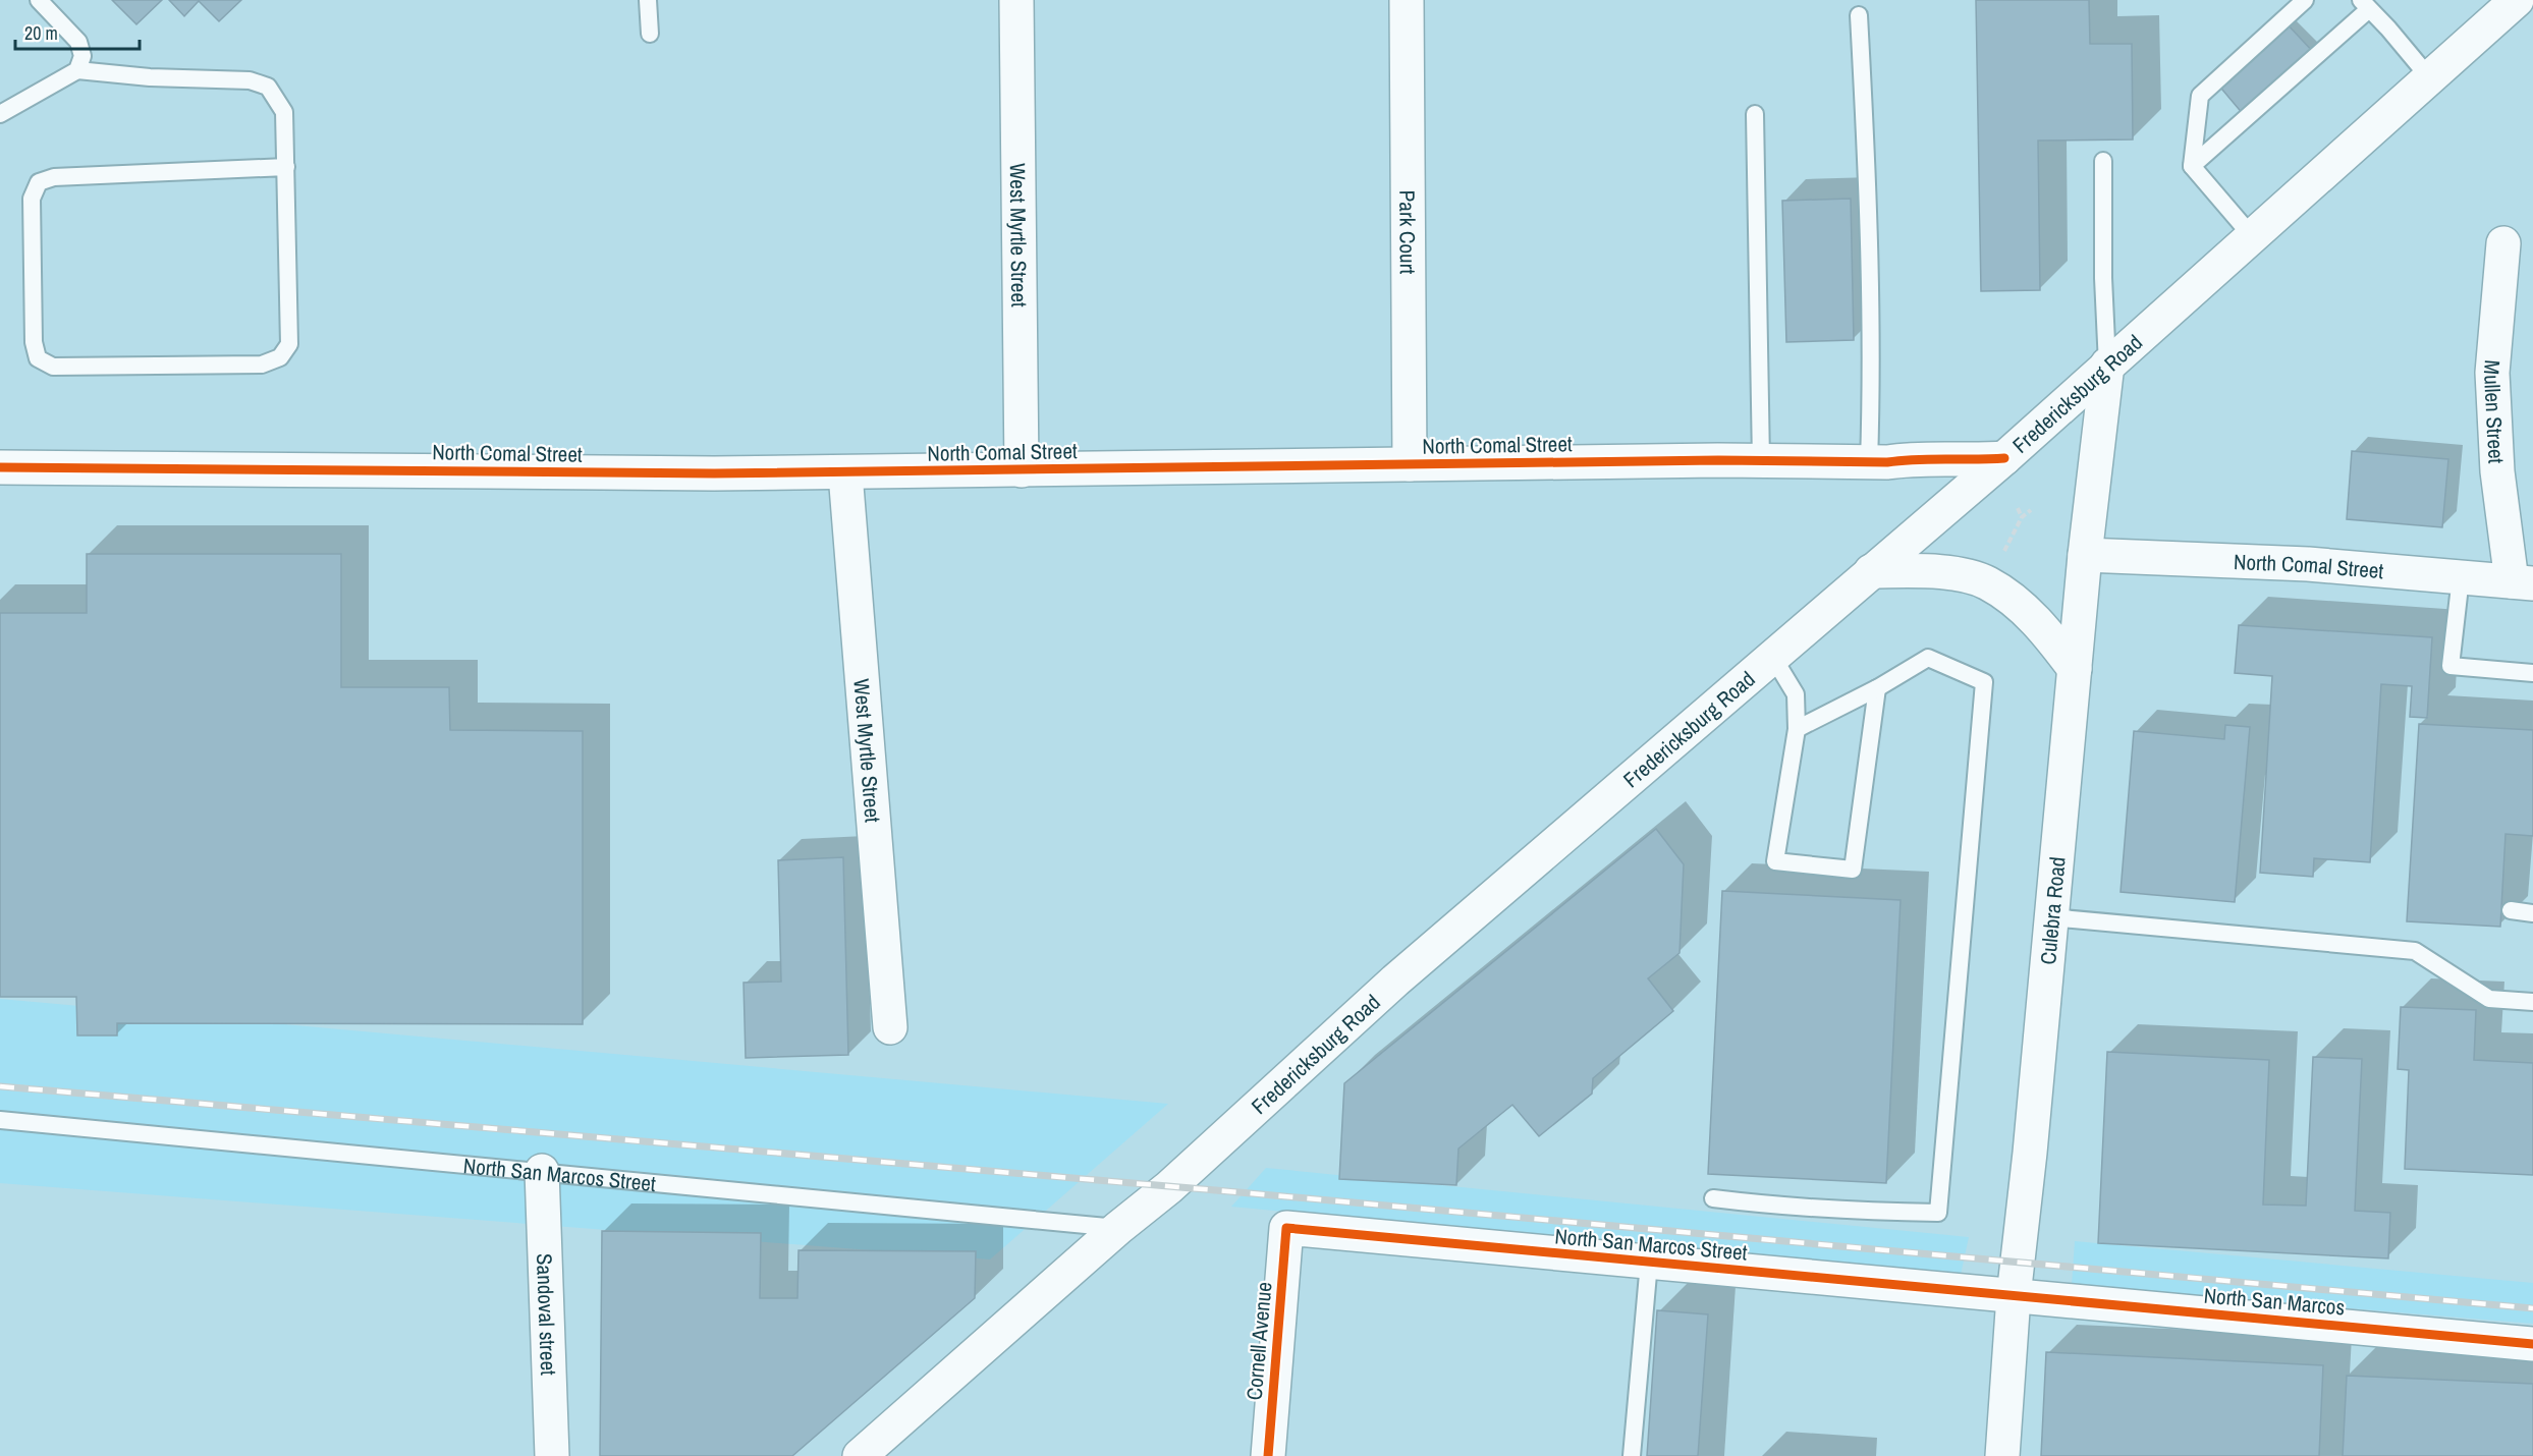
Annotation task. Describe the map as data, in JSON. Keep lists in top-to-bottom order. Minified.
{"streets":{"street":["Park Court","West Myrtle Street","Fredericksburg Road","Mullen Street","North Comal Street","Culebra Road","North San Marcos Street","North San Marcos","Sandoval street","Cornell Avenue"]},"crossings":[["Park Court","North Comal Street"],["West Myrtle Street","North Comal Street"],["Fredericksburg Road","North Comal Street"],["Fredericksburg Road","Culebra Road"],["Fredericksburg Road","North San Marcos Street"],["Mullen Street","North Comal Street"],["North Comal Street","Culebra Road"],["Culebra Road","North San Marcos Street"],["Culebra Road","North San Marcos"],["North San Marcos Street","North San Marcos"],["North San Marcos Street","Sandoval street"],["North San Marcos Street","Cornell Avenue"]],"scale_bar":"20 m"}
